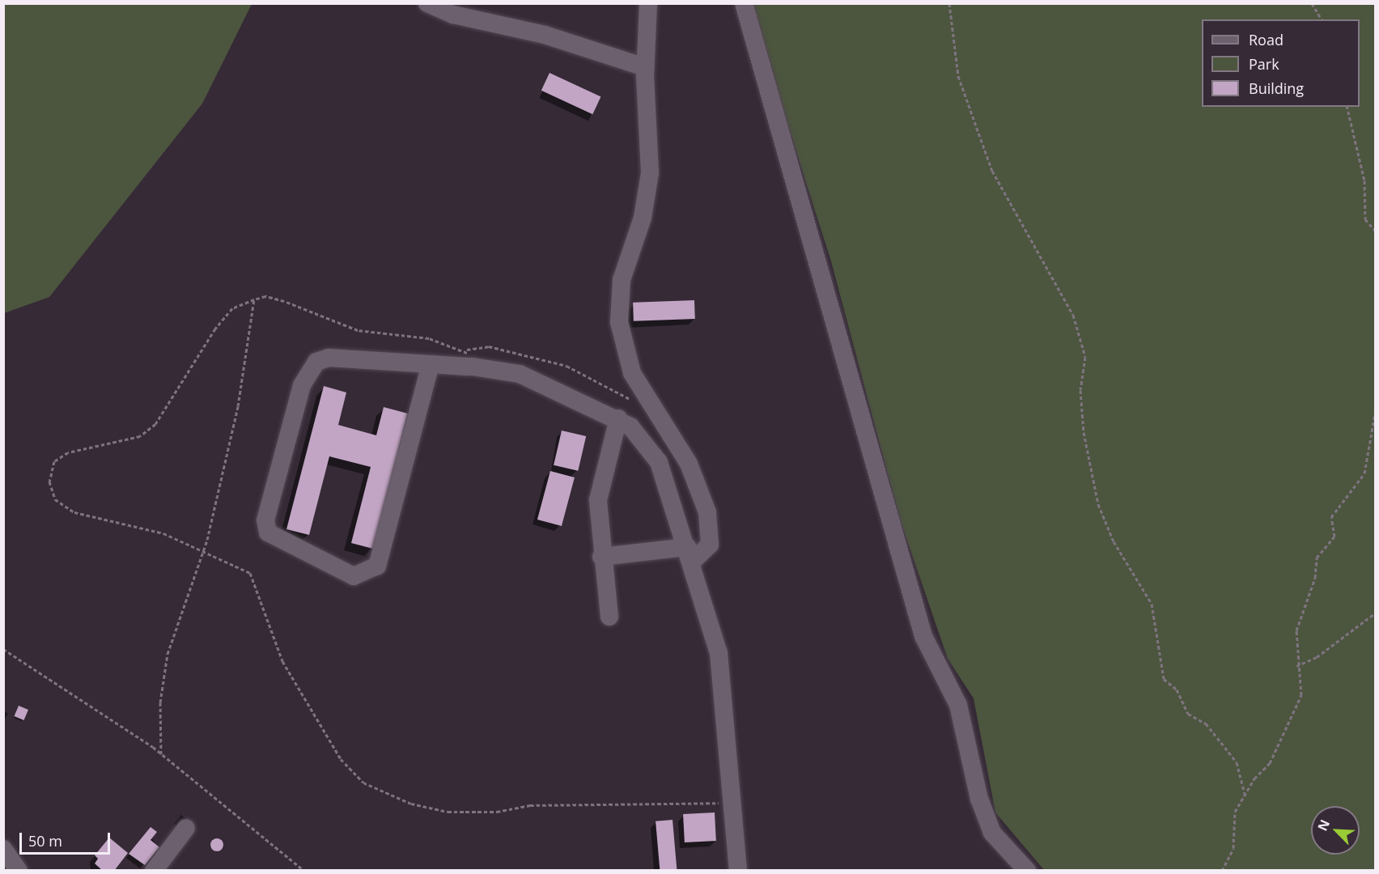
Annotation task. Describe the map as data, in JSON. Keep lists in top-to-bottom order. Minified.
{"legend":["Road","Park","Building"],"scale_bar":"50 m","north":"top left"}
